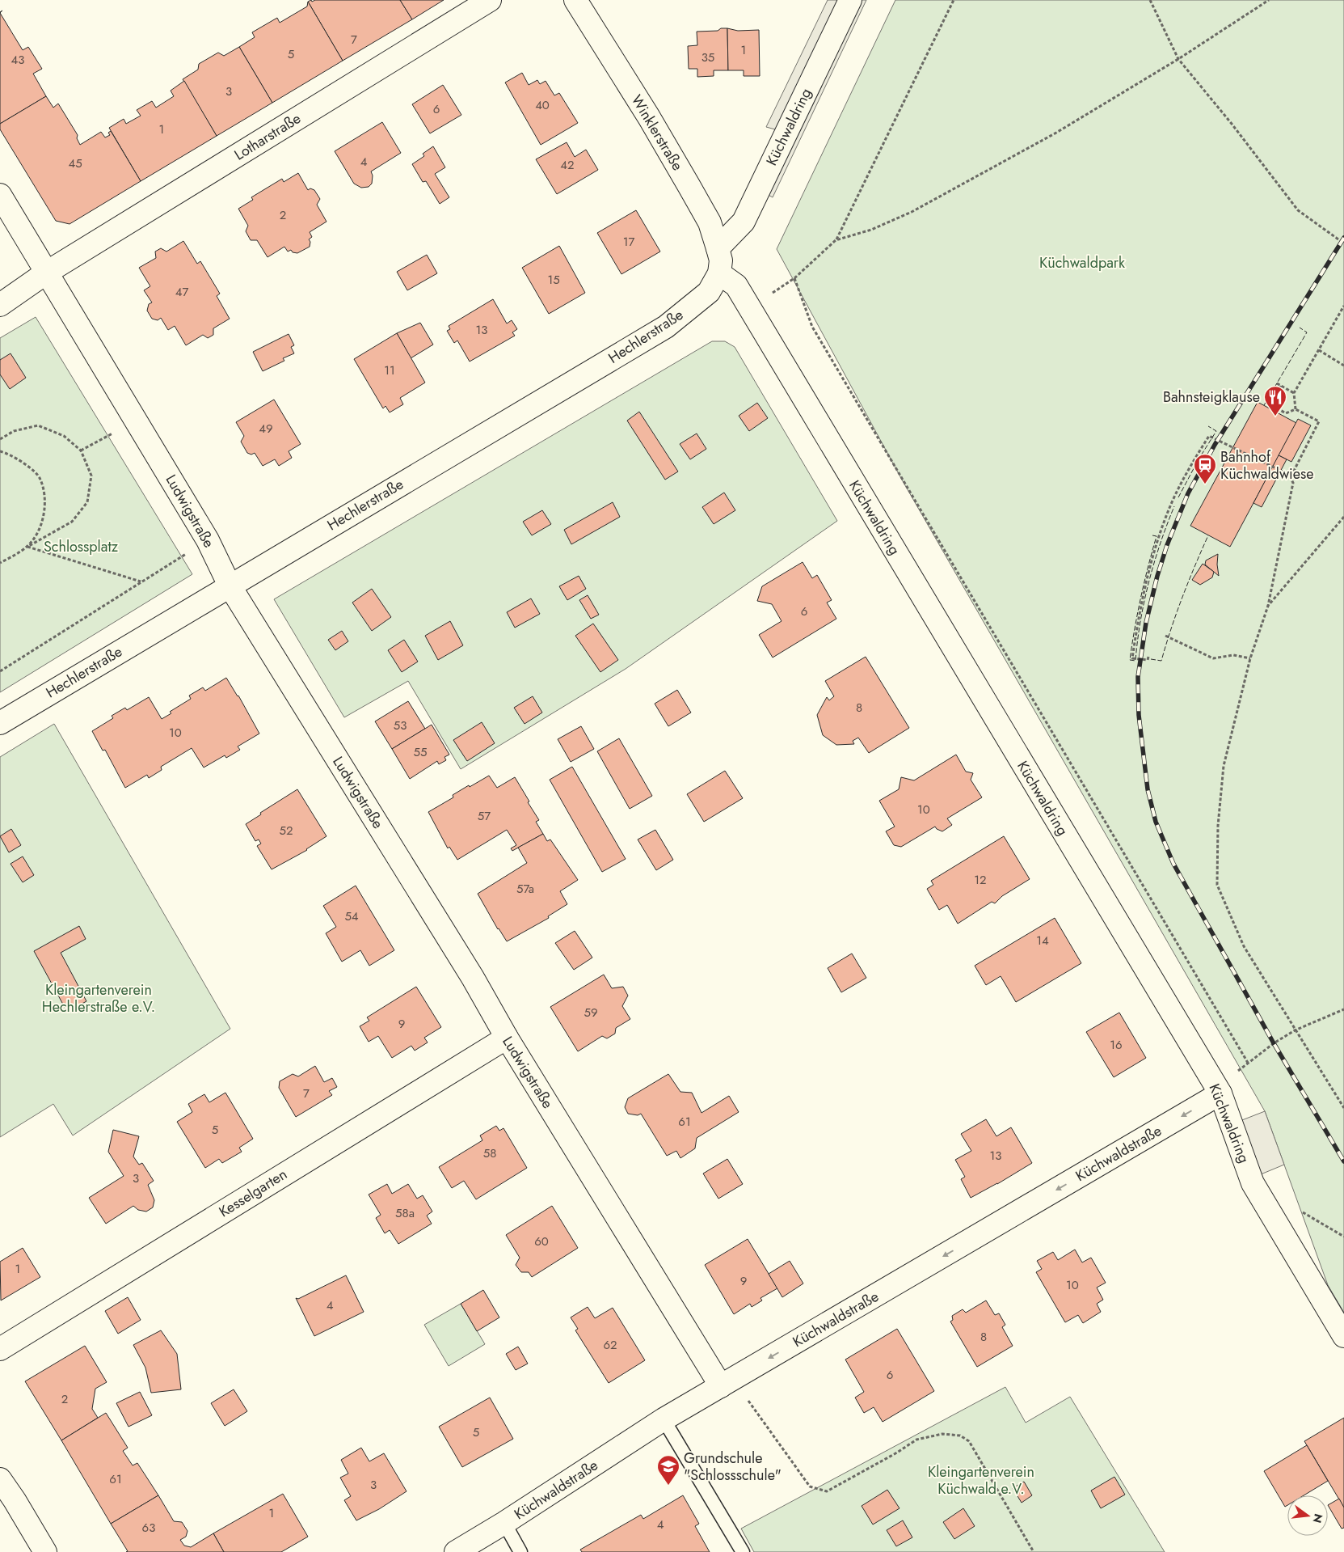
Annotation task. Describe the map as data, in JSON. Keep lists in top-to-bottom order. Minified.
{"streets":{"street":["Küchwaldring","Winklerstraße","Lotharstraße","Hechlerstraße","Ludwigstraße","Küchwaldstraße","Kesselgarten"]},"crossings":[["Küchwaldring","Winklerstraße"],["Küchwaldring","Hechlerstraße"],["Küchwaldring","Küchwaldstraße"],["Winklerstraße","Hechlerstraße"],["Lotharstraße","Ludwigstraße"],["Hechlerstraße","Ludwigstraße"],["Ludwigstraße","Küchwaldstraße"],["Ludwigstraße","Kesselgarten"]],"one_way":["Küchwaldstraße"],"parks":["Küchwaldpark","Schlossplatz","Kleingartenverein Hechlerstraße e.V.","Kleingartenverein Küchwald e.V."],"places":{"restaurant":["Bahnsteigklause"],"station":["Bahnhof Küchwaldwiese"],"school or university":["Grundschule \"Schlossschule\""]},"house_numbers":["7","1","5","35","43","3","40","6","1","4","45","42","2","17","15","47","13","11","49","6","8","53","10","55","10","57","52","12","57a","54","14","59","9","16","7","61","5","58","13","3","58a","60","1","9","10","4","8","62","6","2","5","61","3","1","4","63"],"north":"right"}
